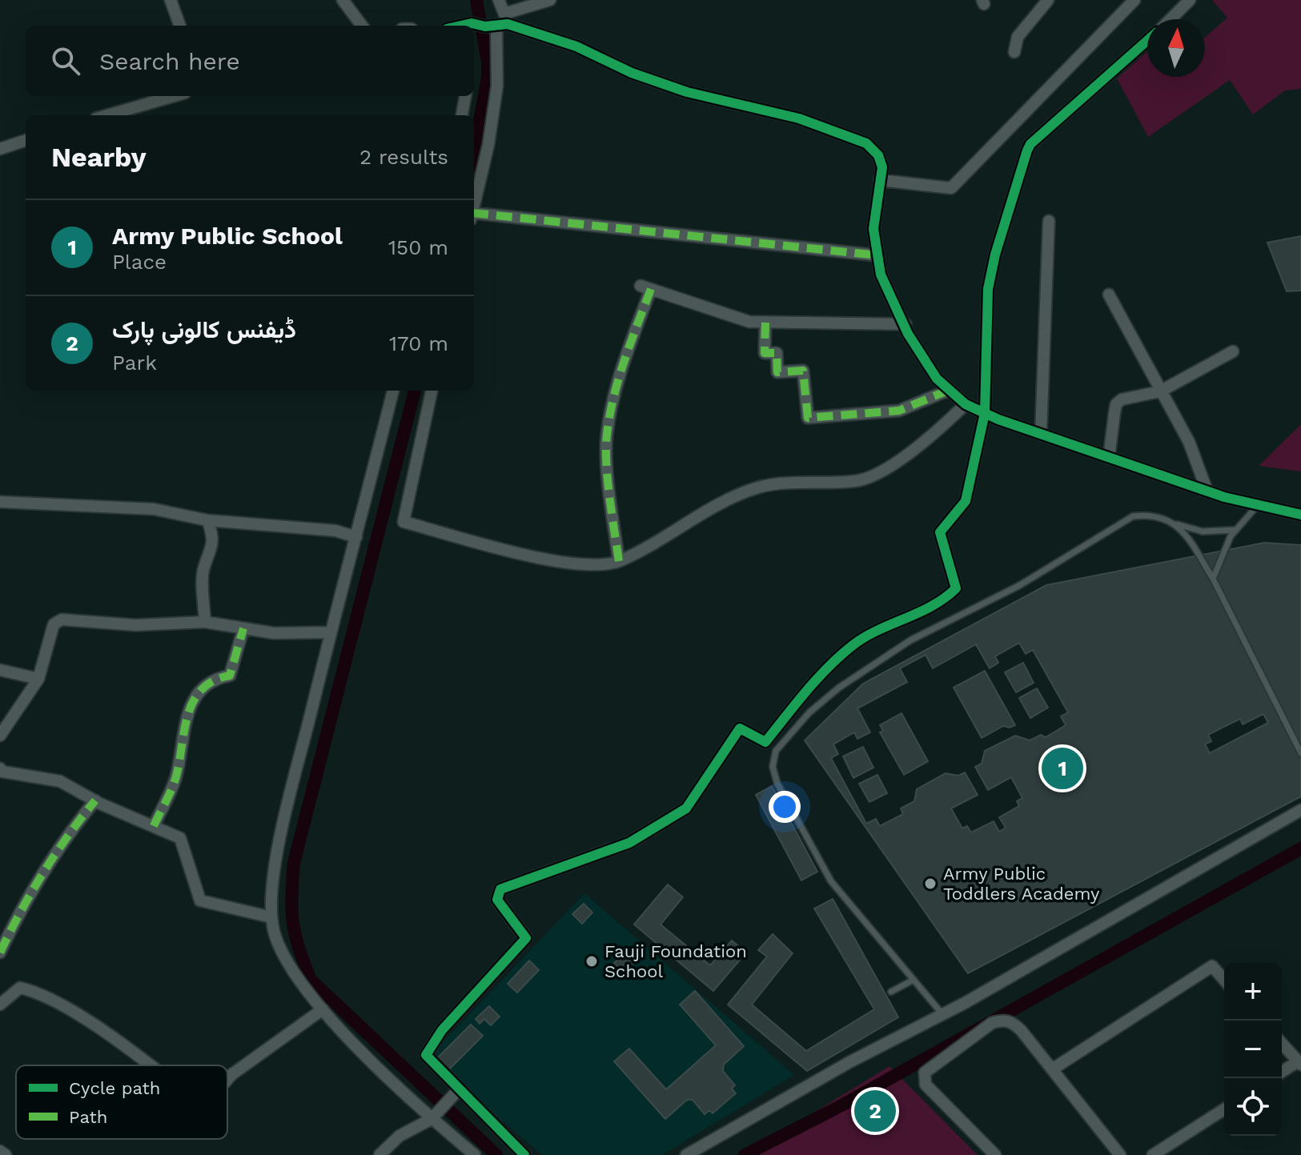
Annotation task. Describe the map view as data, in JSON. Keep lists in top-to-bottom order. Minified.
{"places":["Army Public Toddlers Academy","Fauji Foundation School"],"legend":["Cycle path","Path"],"north":"top","page":{"search":"Search here","heading":["Nearby","2 results"],"list":[{"mark":"1","name":"Army Public School","note":"Place","value":"150 m"},{"mark":"2","name":"ڈیفنس کالونی پارک","note":"Park","value":"170 m"}],"pins":["1","2"],"map_buttons":["+","−"]}}
